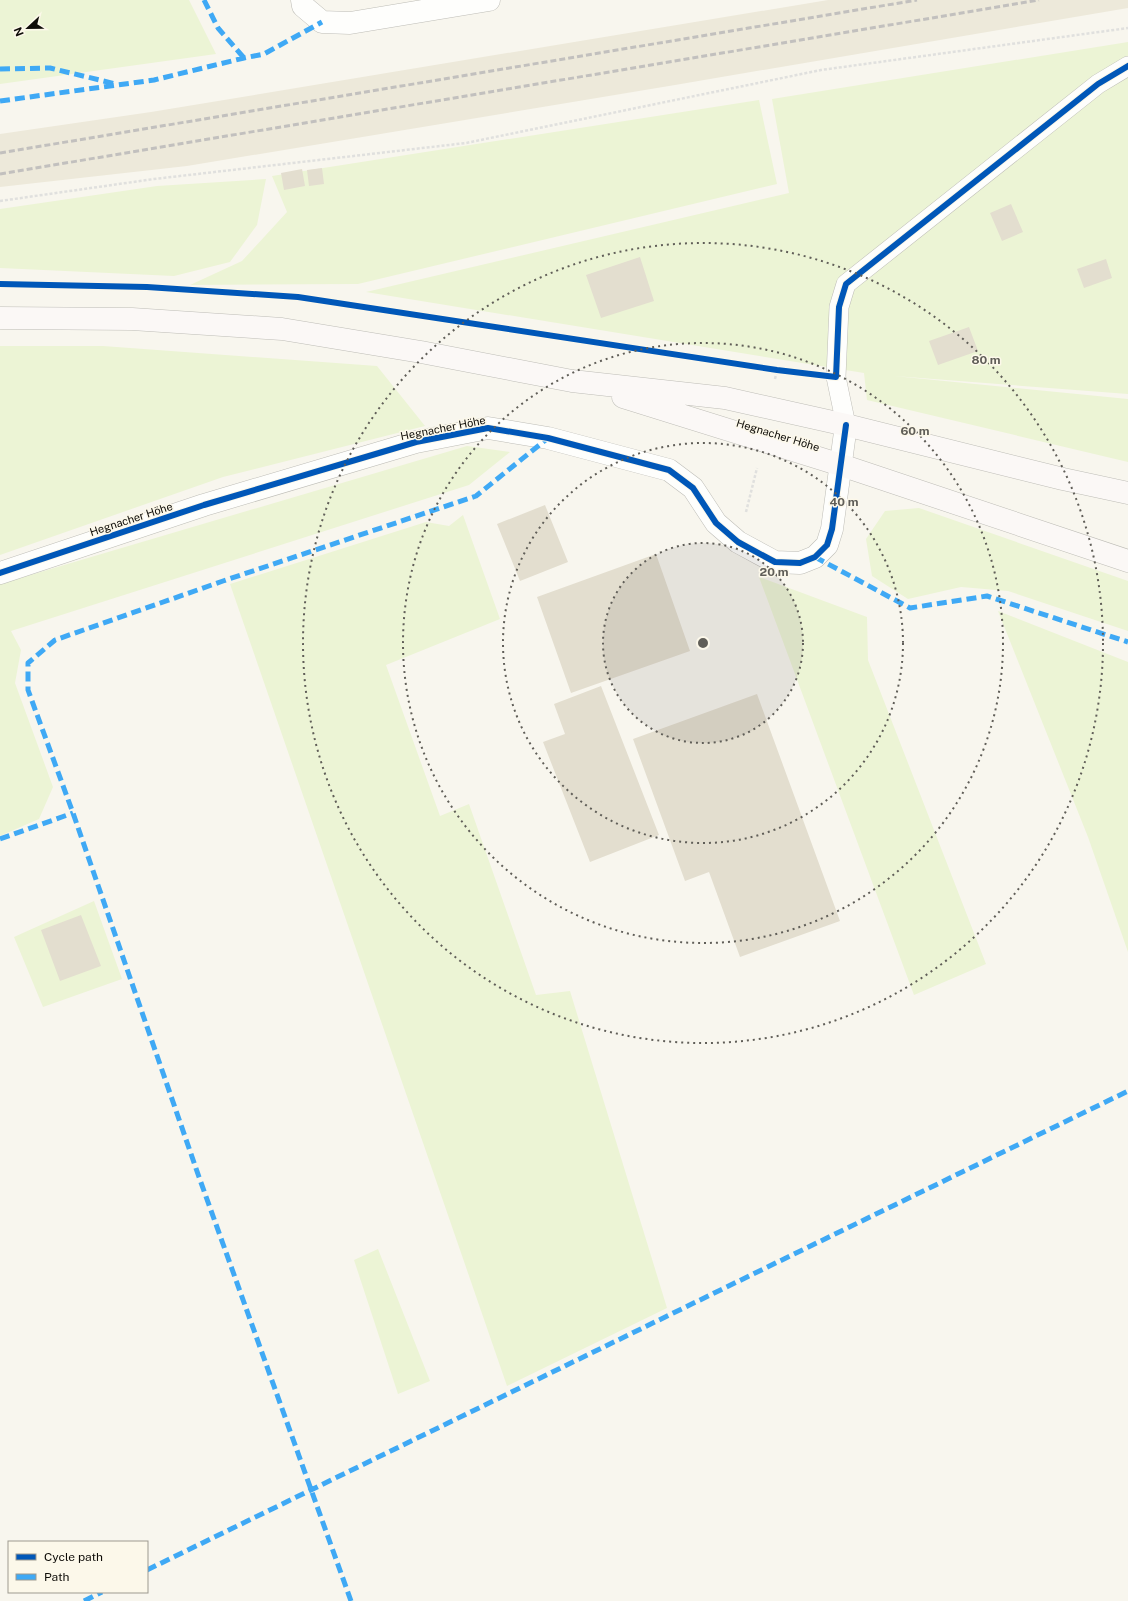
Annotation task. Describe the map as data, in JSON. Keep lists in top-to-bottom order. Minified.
{"streets":{"main road":["Hegnacher Höhe"]},"legend":["Cycle path","Path"],"north":"left","rings":["80 m","60 m","40 m","20 m"]}
